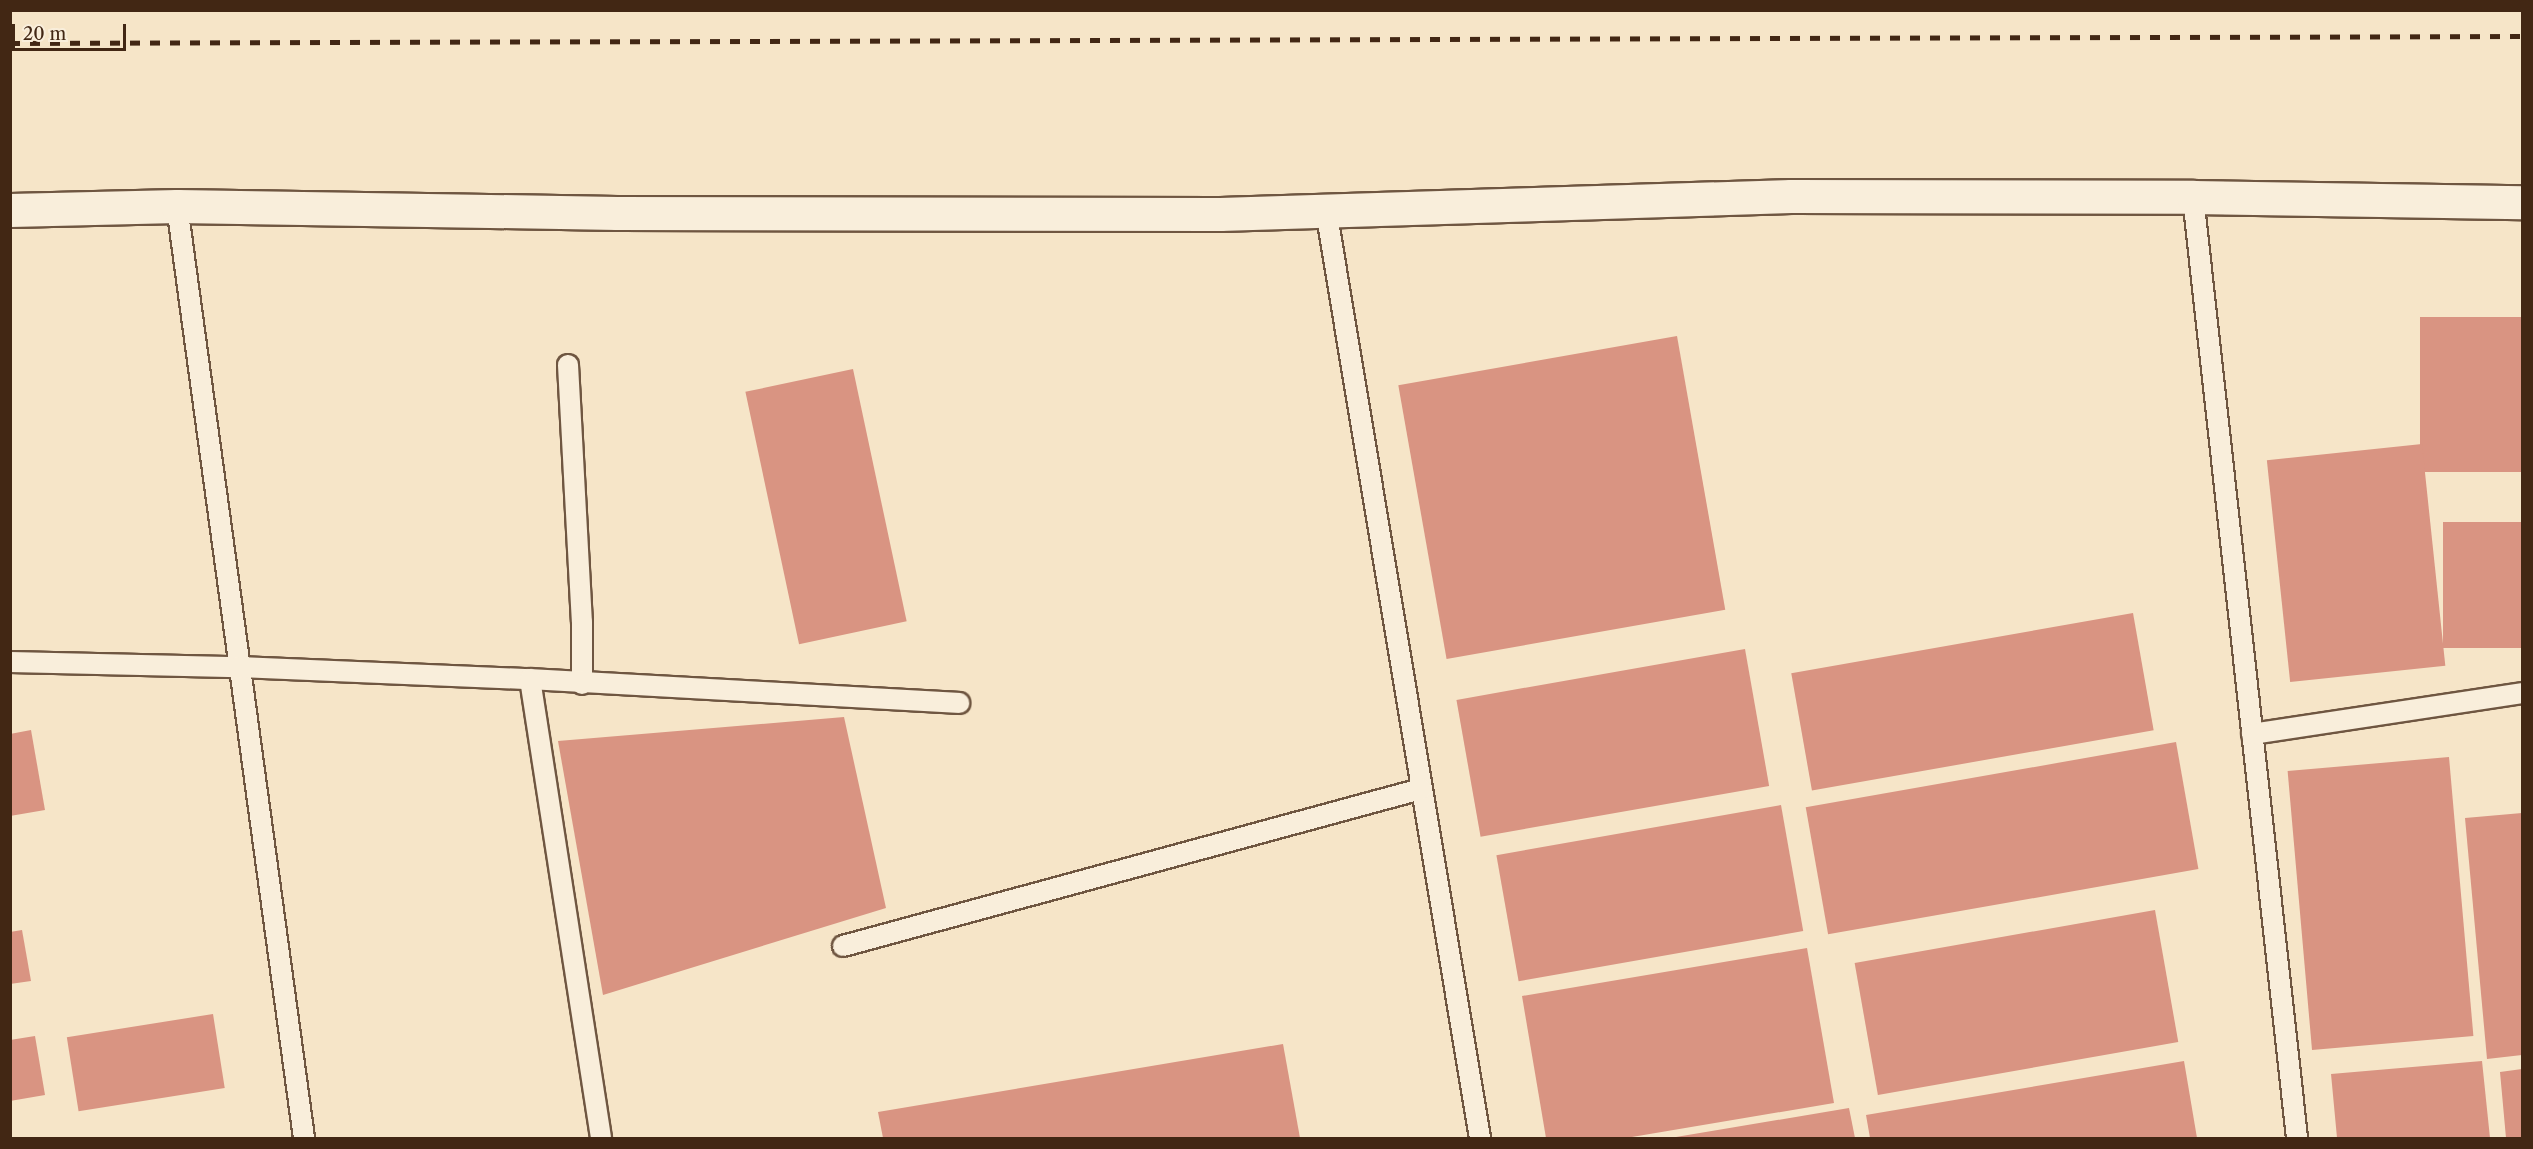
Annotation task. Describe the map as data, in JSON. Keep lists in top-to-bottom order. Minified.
{"scale_bar":"20 m"}
